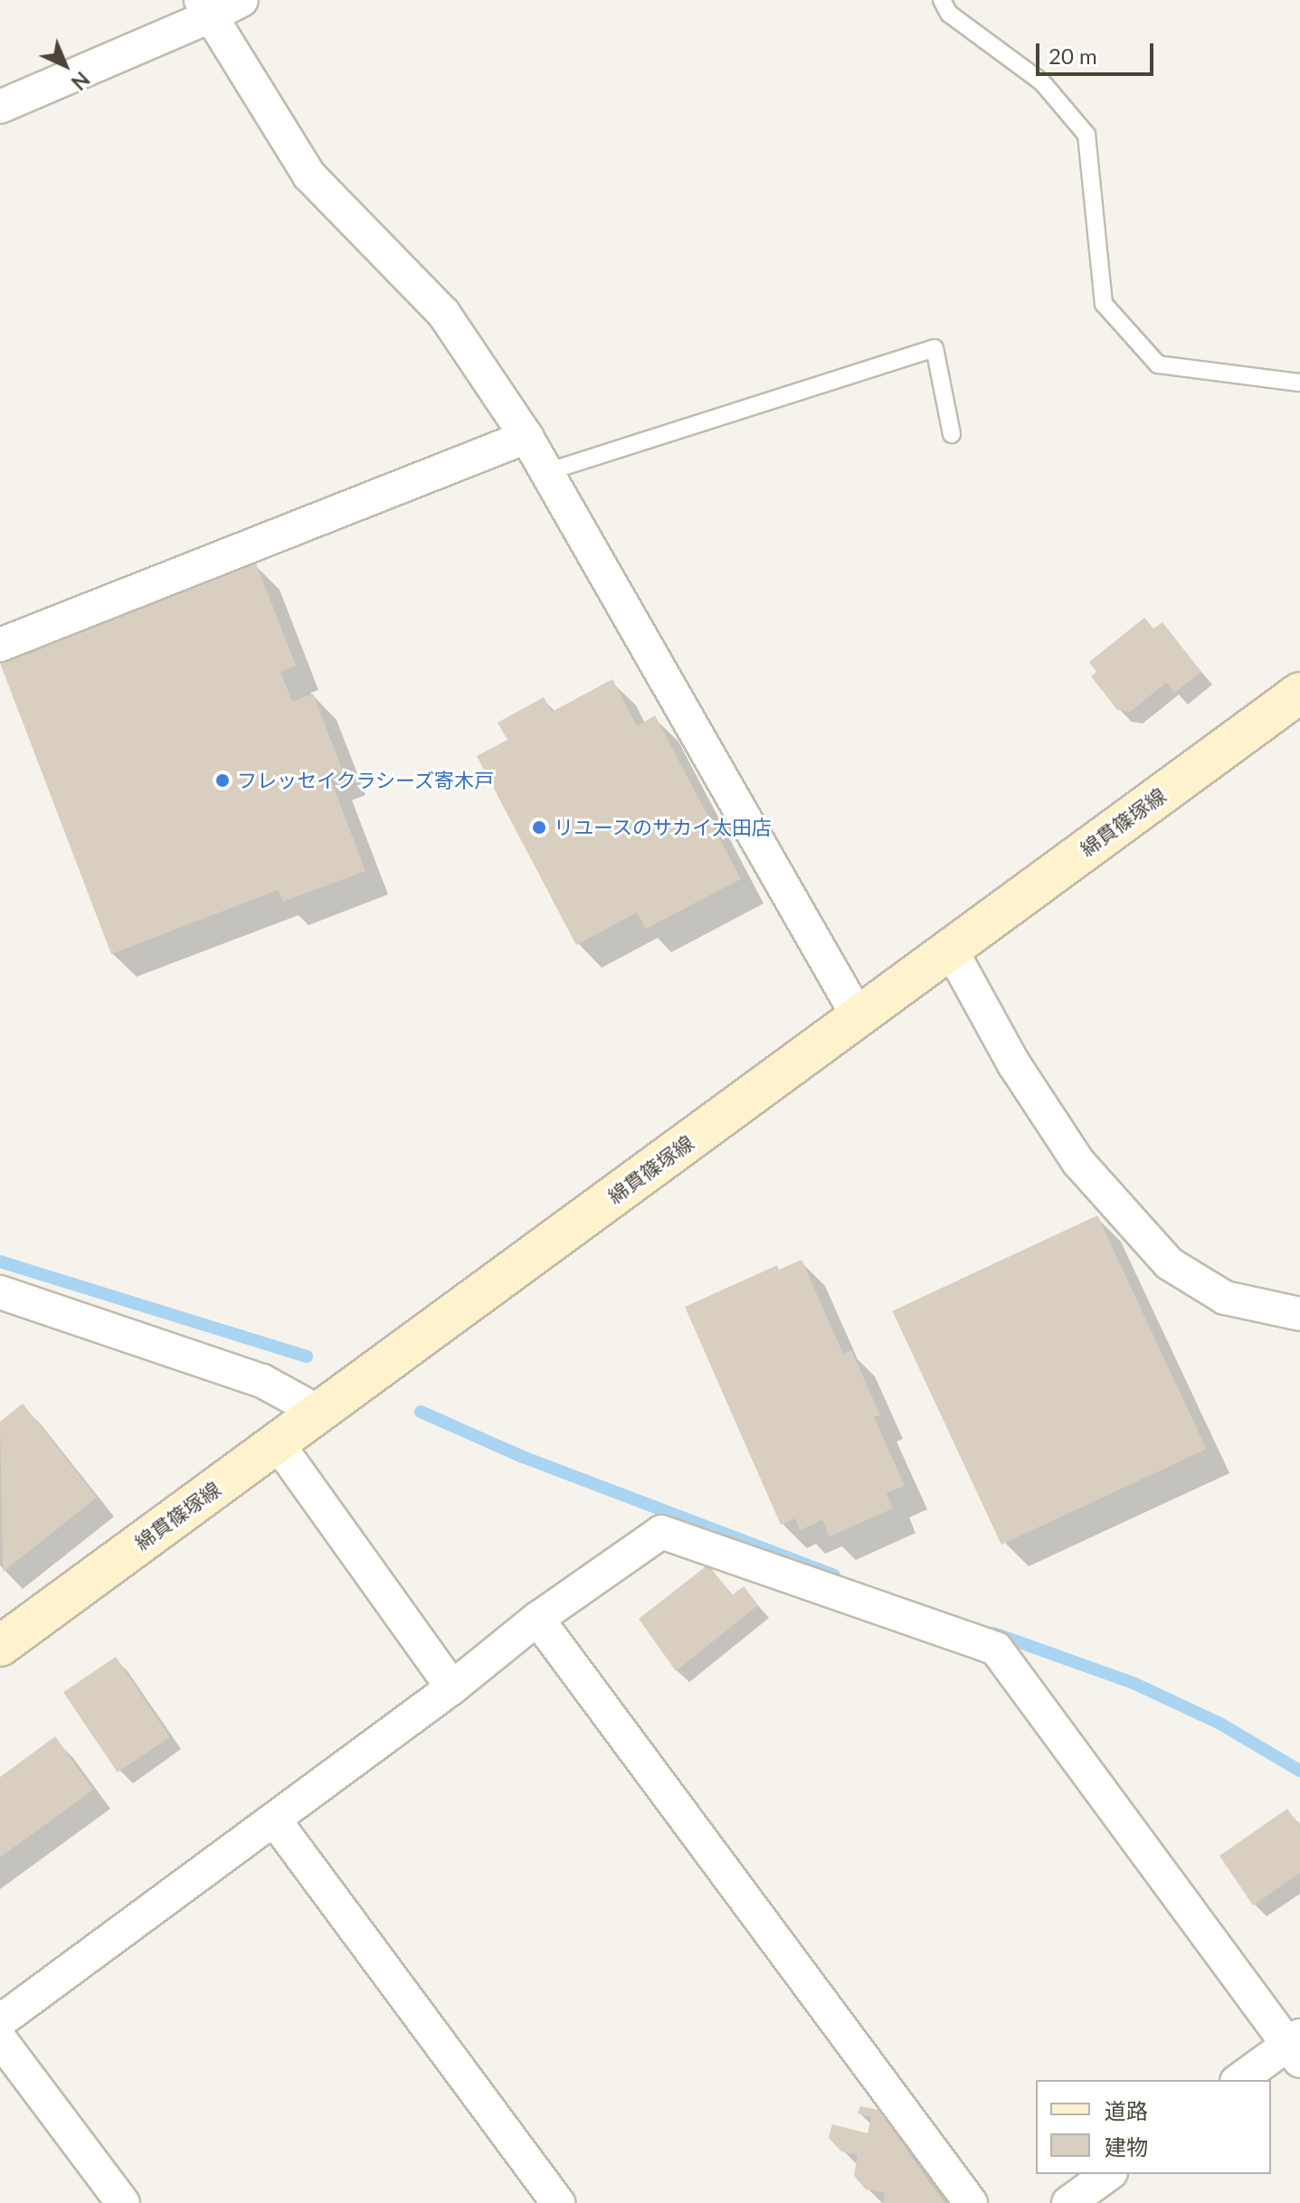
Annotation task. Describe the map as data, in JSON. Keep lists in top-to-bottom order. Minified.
{"streets":{"main road":["綿貫篠塚線"]},"places":["フレッセイクラシーズ寄木戸","リユースのサカイ太田店"],"legend":["道路","建物"],"scale_bar":"20 m","north":"bottom right"}
